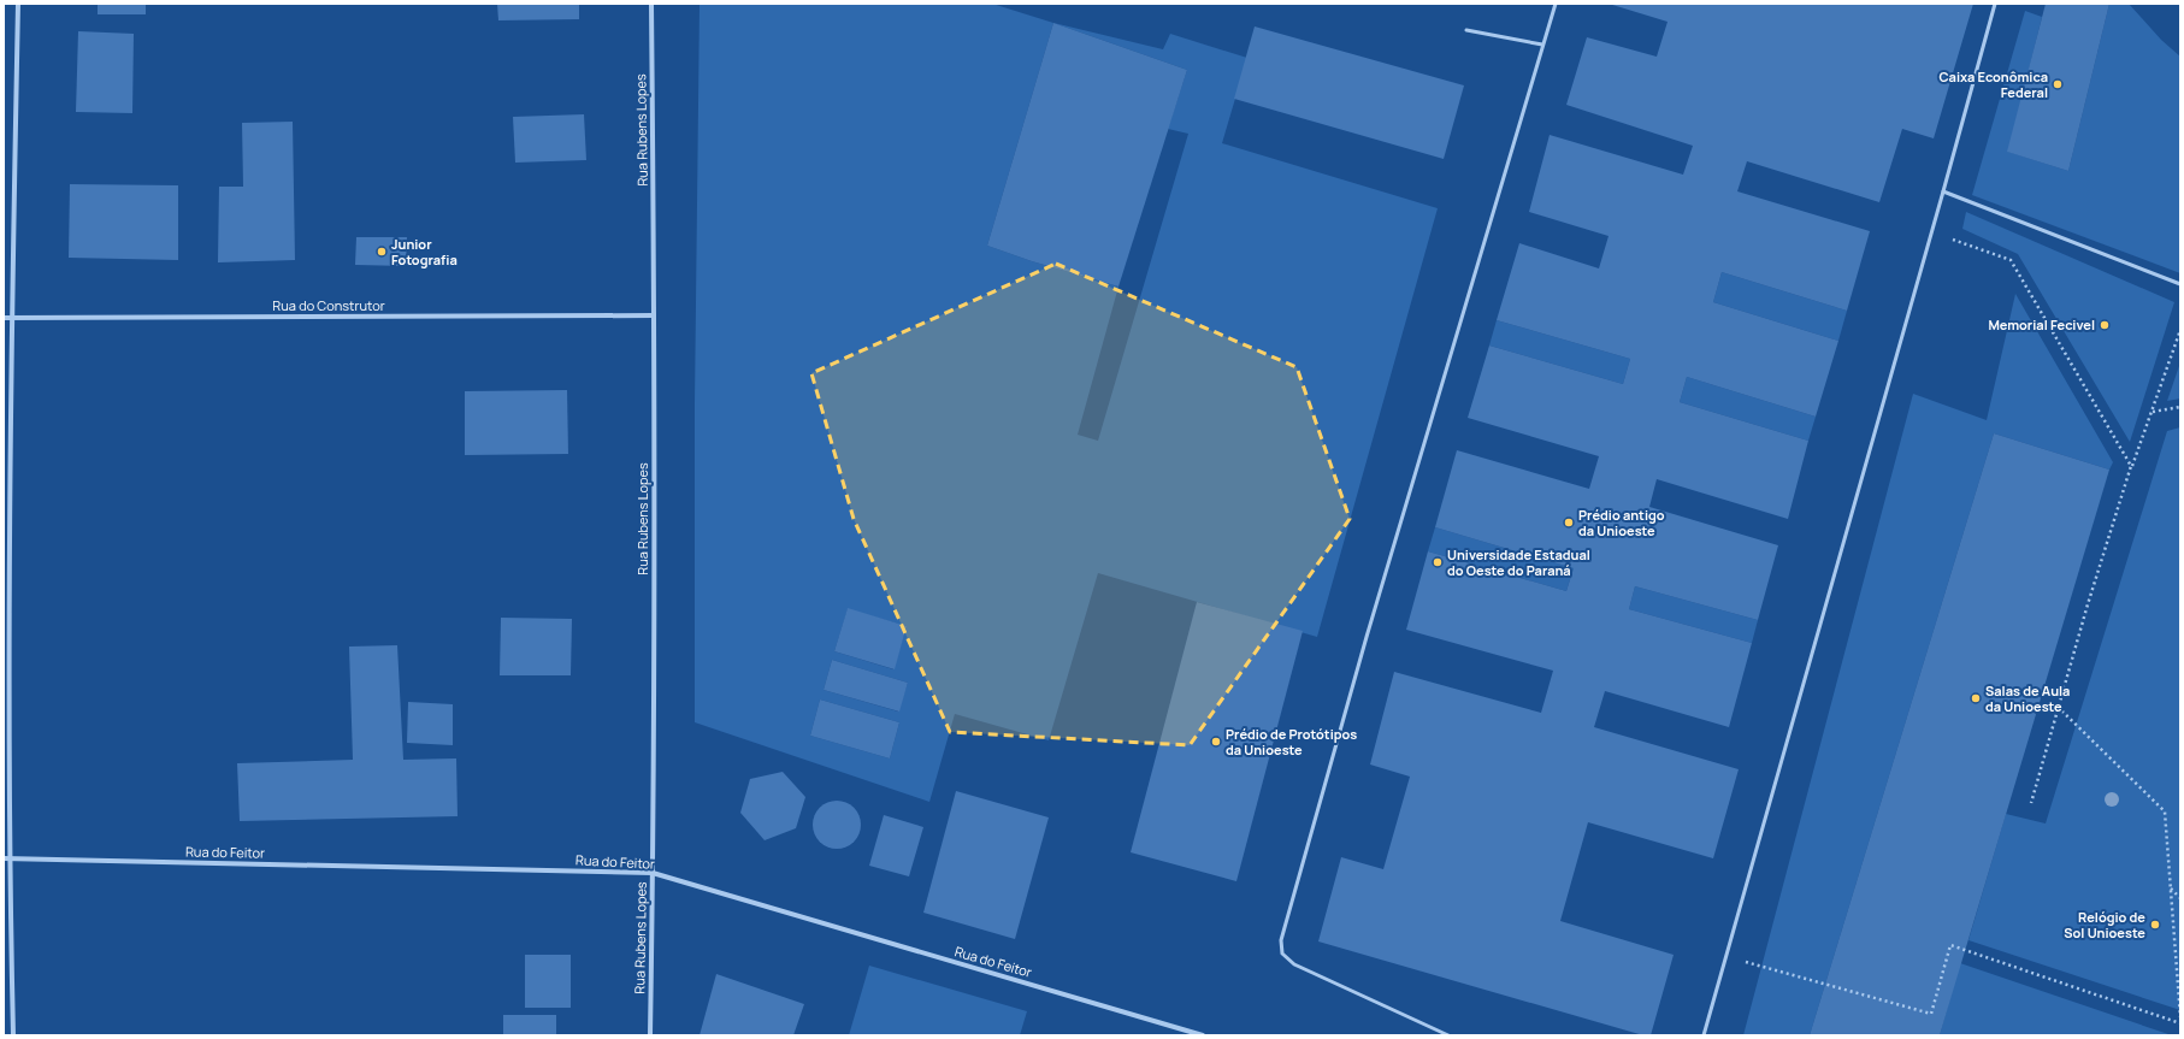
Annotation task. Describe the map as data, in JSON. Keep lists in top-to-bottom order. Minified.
{"streets":{"street":["Rua Rubens Lopes","Rua do Construtor","Rua do Feitor"]},"crossings":[["Rua Rubens Lopes","Rua do Construtor"],["Rua Rubens Lopes","Rua do Feitor"]],"places":["Caixa Econômica Federal","Junior Fotografia","Memorial Fecivel","Prédio antigo da Unioeste","Universidade Estadual do Oeste do Paraná","Salas de Aula da Unioeste","Prédio de Protótipos da Unioeste","Relógio de Sol Unioeste"]}
